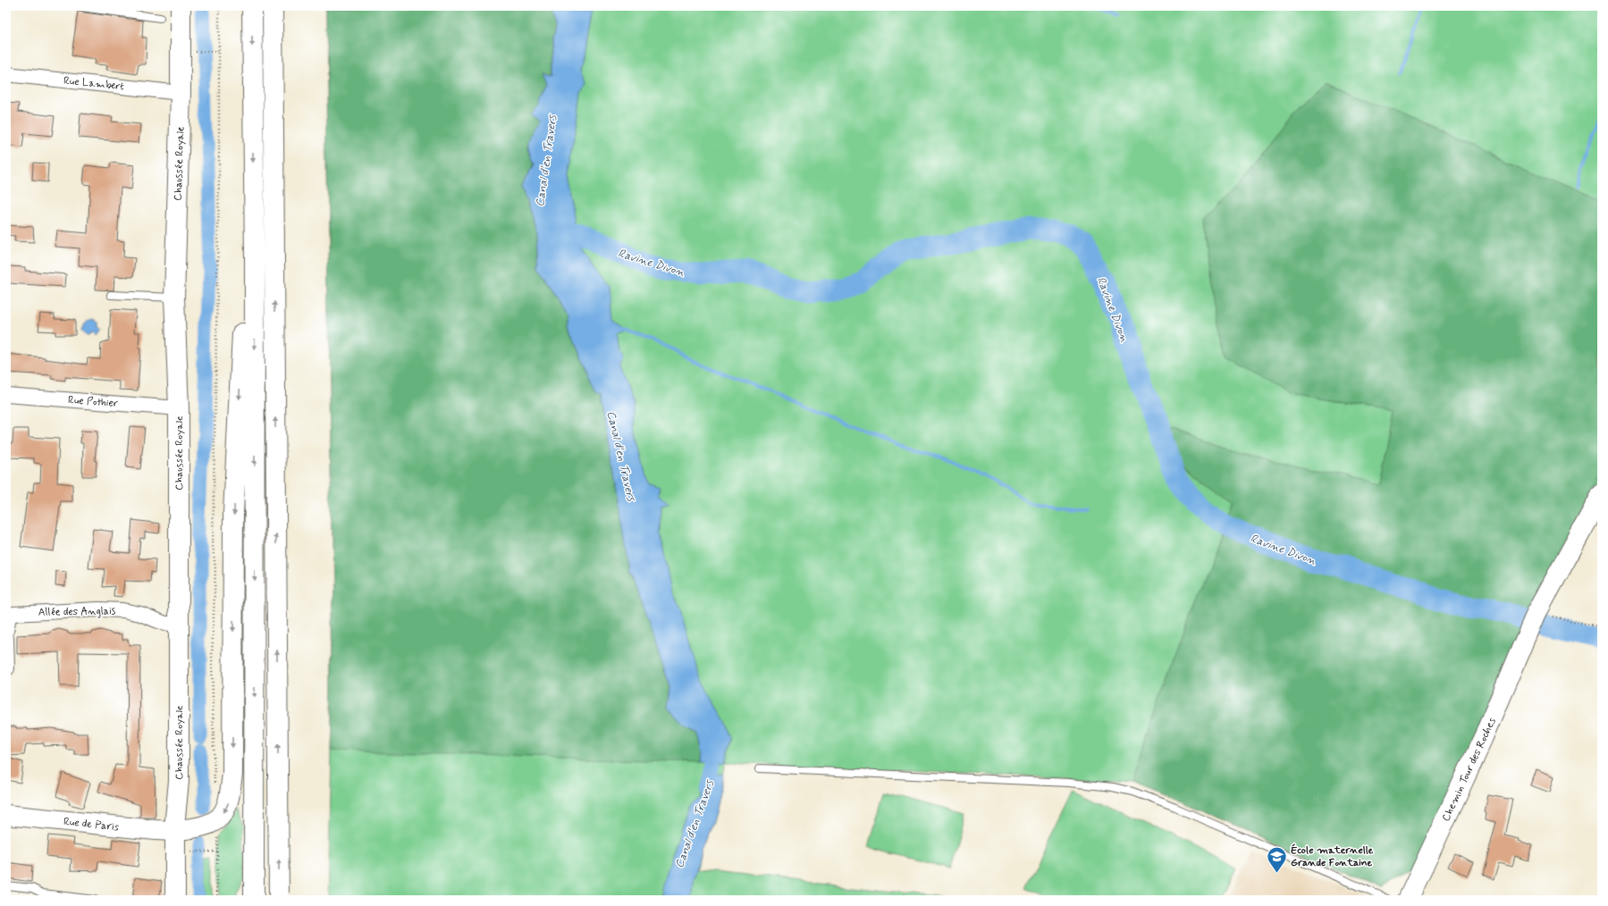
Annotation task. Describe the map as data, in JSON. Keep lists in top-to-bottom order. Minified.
{"streets":{"main road":["Chaussée Royale","Chemin Tour des Roches","Rue de Paris"],"street":["Rue Lambert","Rue Pothier","Allée des Anglais"]},"crossings":[["Rue Lambert","Chaussée Royale"],["Chaussée Royale","Rue Pothier"],["Chaussée Royale","Allée des Anglais"],["Chaussée Royale","Rue de Paris"]],"water":["Canal d'en Travers","Ravine Divon"],"places":{"school or university":["École maternelle Grande Fontaine"]}}
